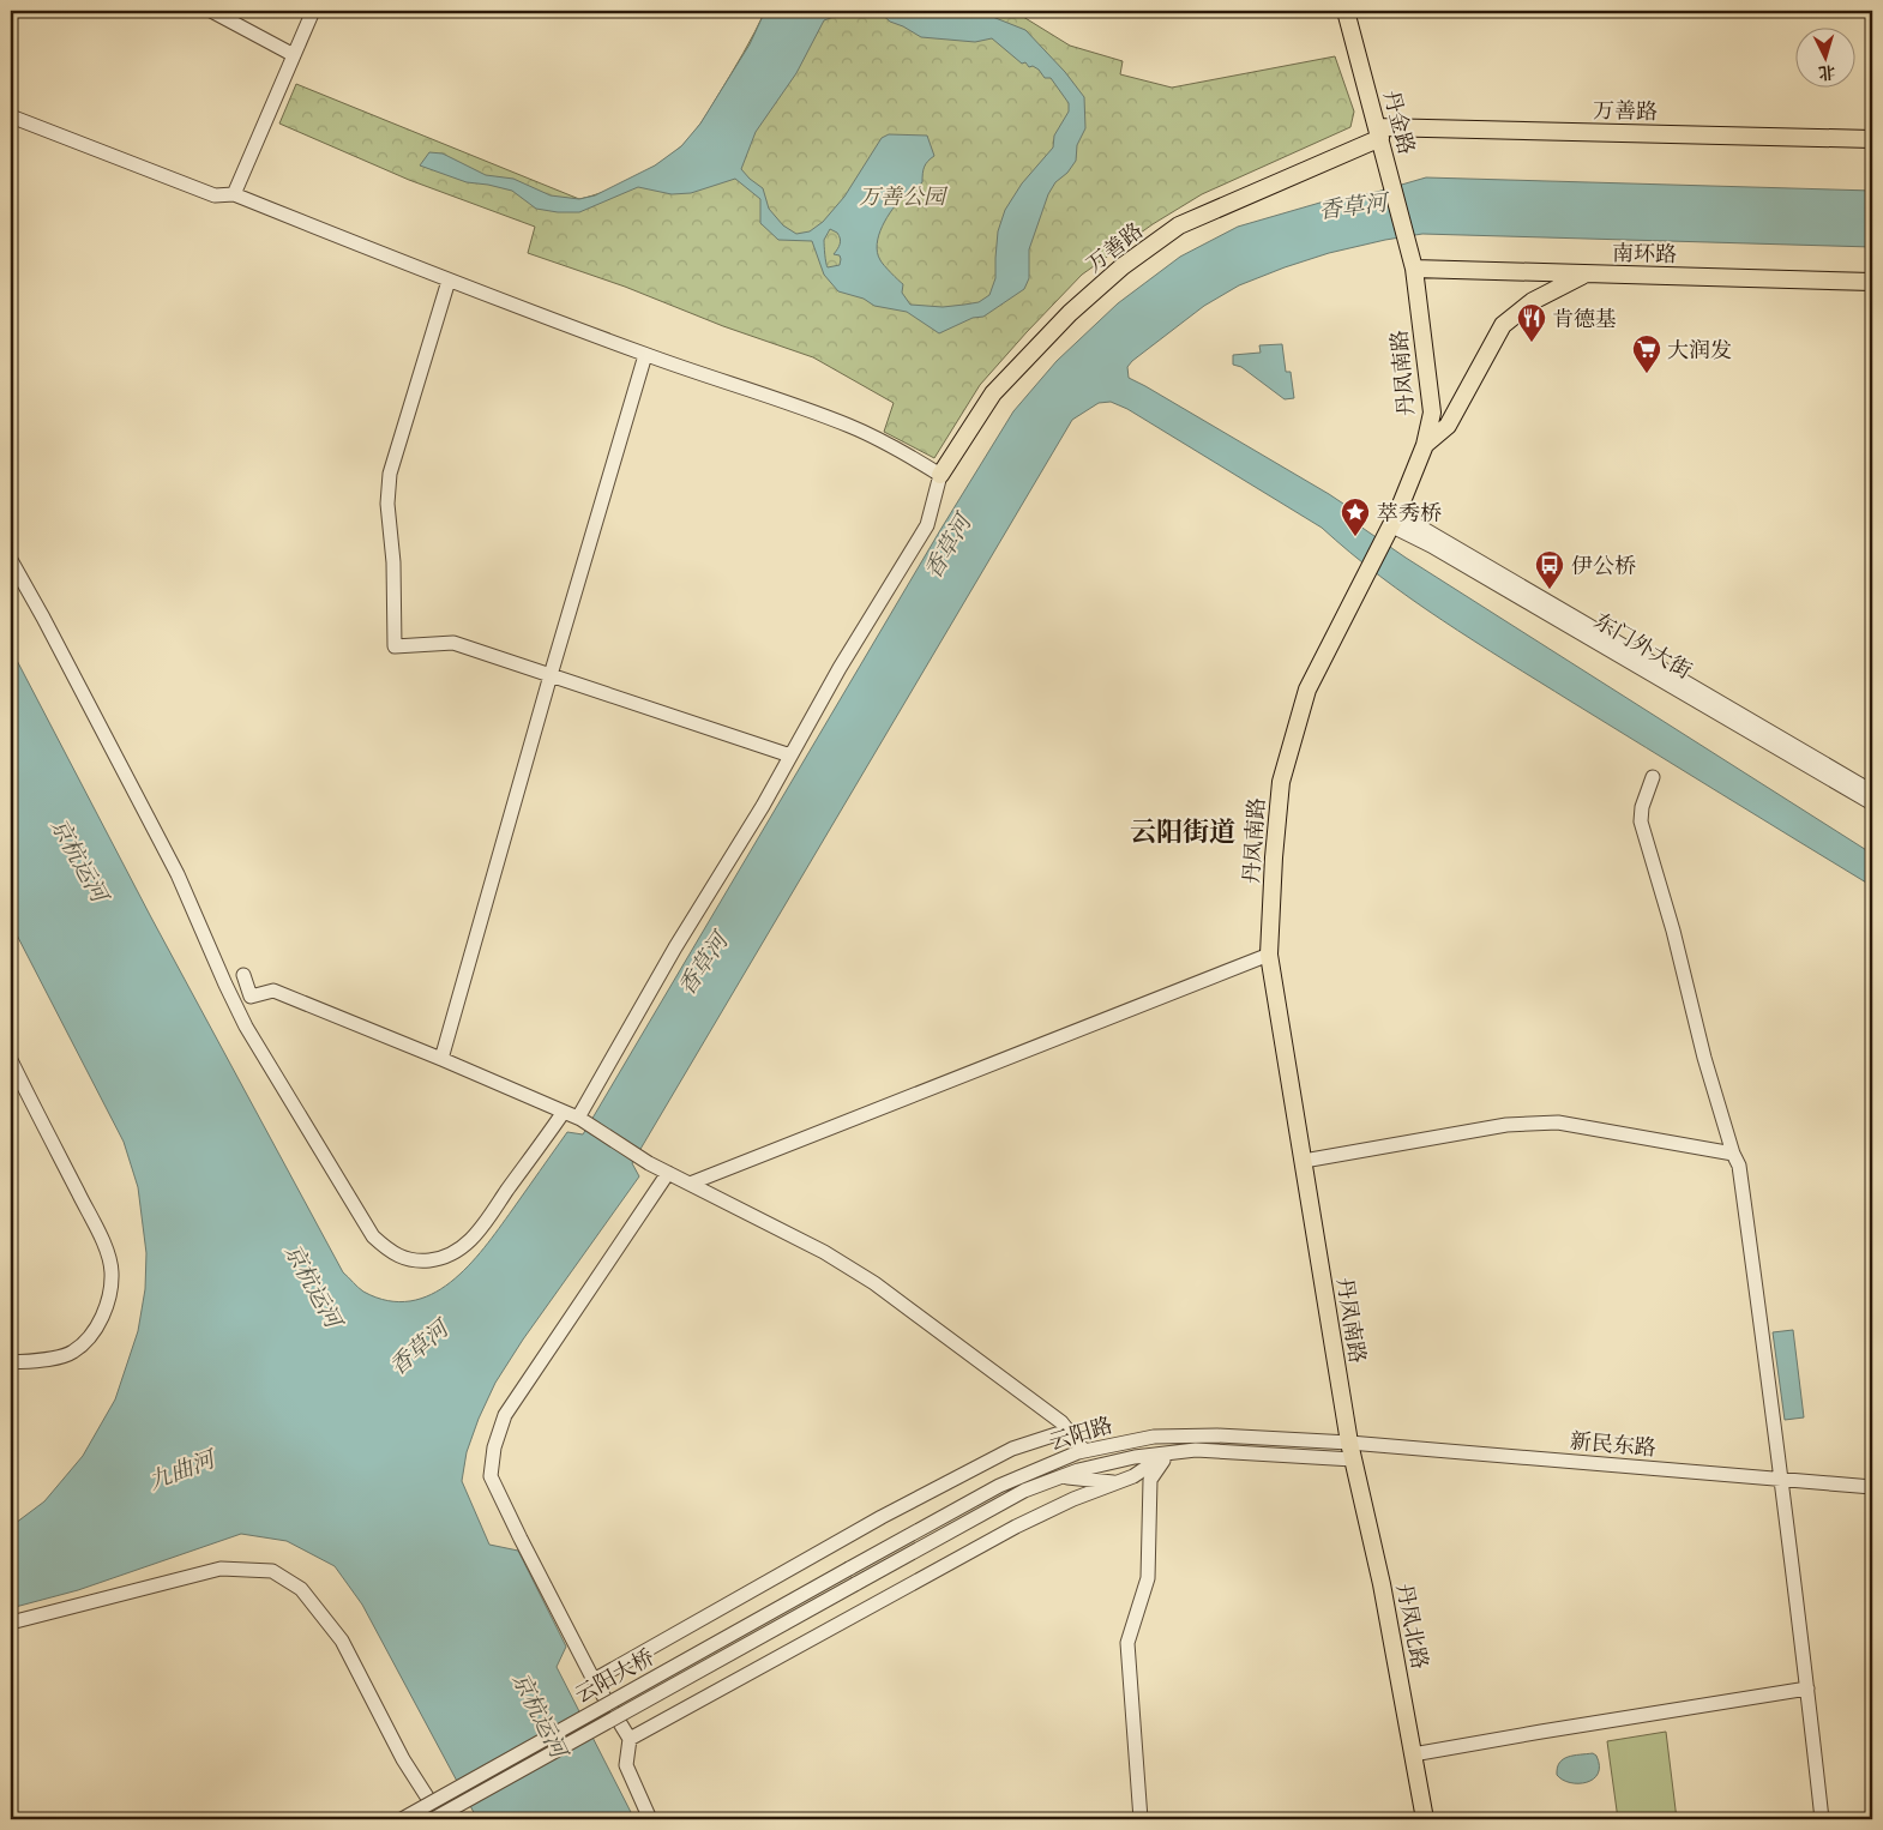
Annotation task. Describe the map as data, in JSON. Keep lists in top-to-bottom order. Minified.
{"streets":{"main road":["万善路","丹金路","南环路","丹凤南路","丹凤北路"],"street":["东门外大街","云阳路","新民东路","云阳大桥"]},"crossings":[["万善路","丹金路"],["丹金路","南环路"],["丹金路","丹凤南路"],["南环路","丹凤南路"],["丹凤南路","东门外大街"],["丹凤南路","云阳路"],["丹凤南路","新民东路"],["丹凤南路","丹凤北路"],["云阳路","新民东路"],["云阳路","丹凤北路"],["云阳路","云阳大桥"],["新民东路","丹凤北路"]],"districts":["云阳街道"],"water":["香草河","京杭运河","九曲河"],"parks":["万善公园"],"places":{"restaurant":["肯德基"],"supermarket":["大润发"],"place":["萃秀桥"],"bus stop":["伊公桥"]},"north":"bottom"}
